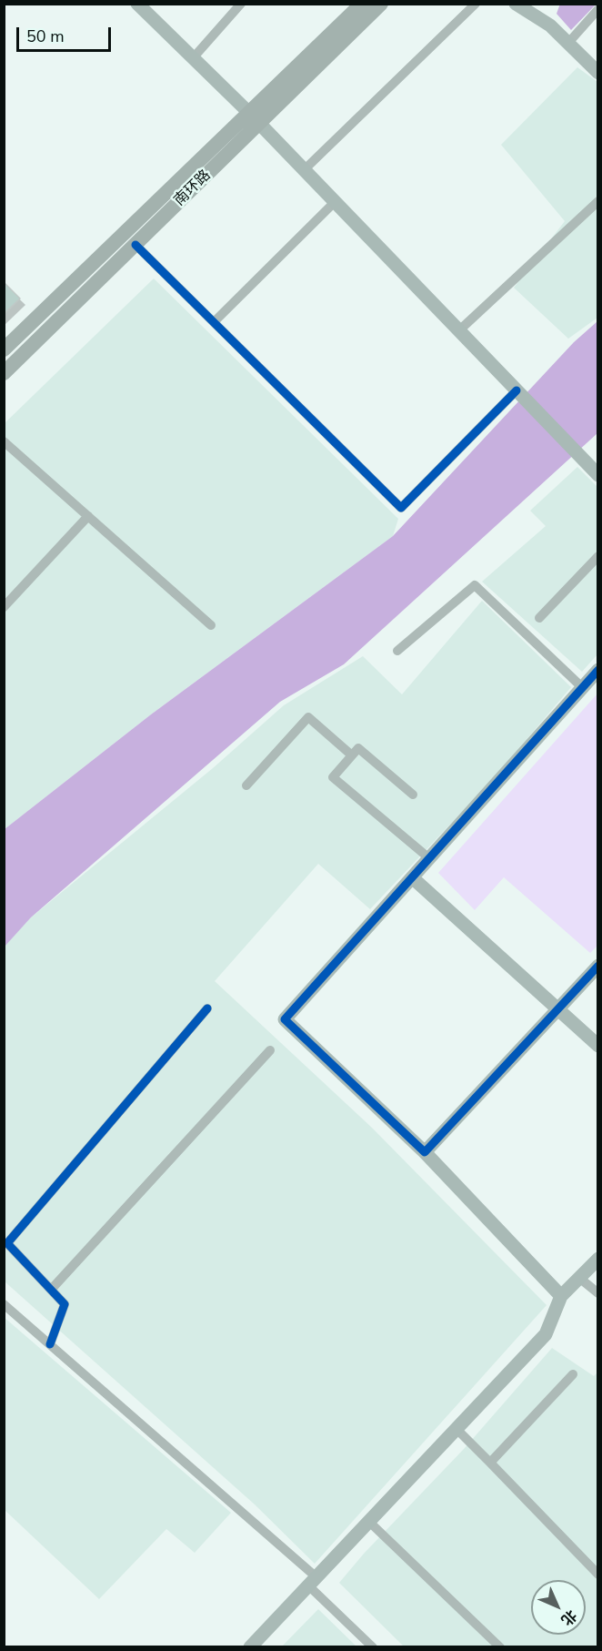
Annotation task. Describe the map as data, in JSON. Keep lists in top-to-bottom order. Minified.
{"streets":{"main road":["南环路"]},"scale_bar":"50 m","north":"bottom right"}
